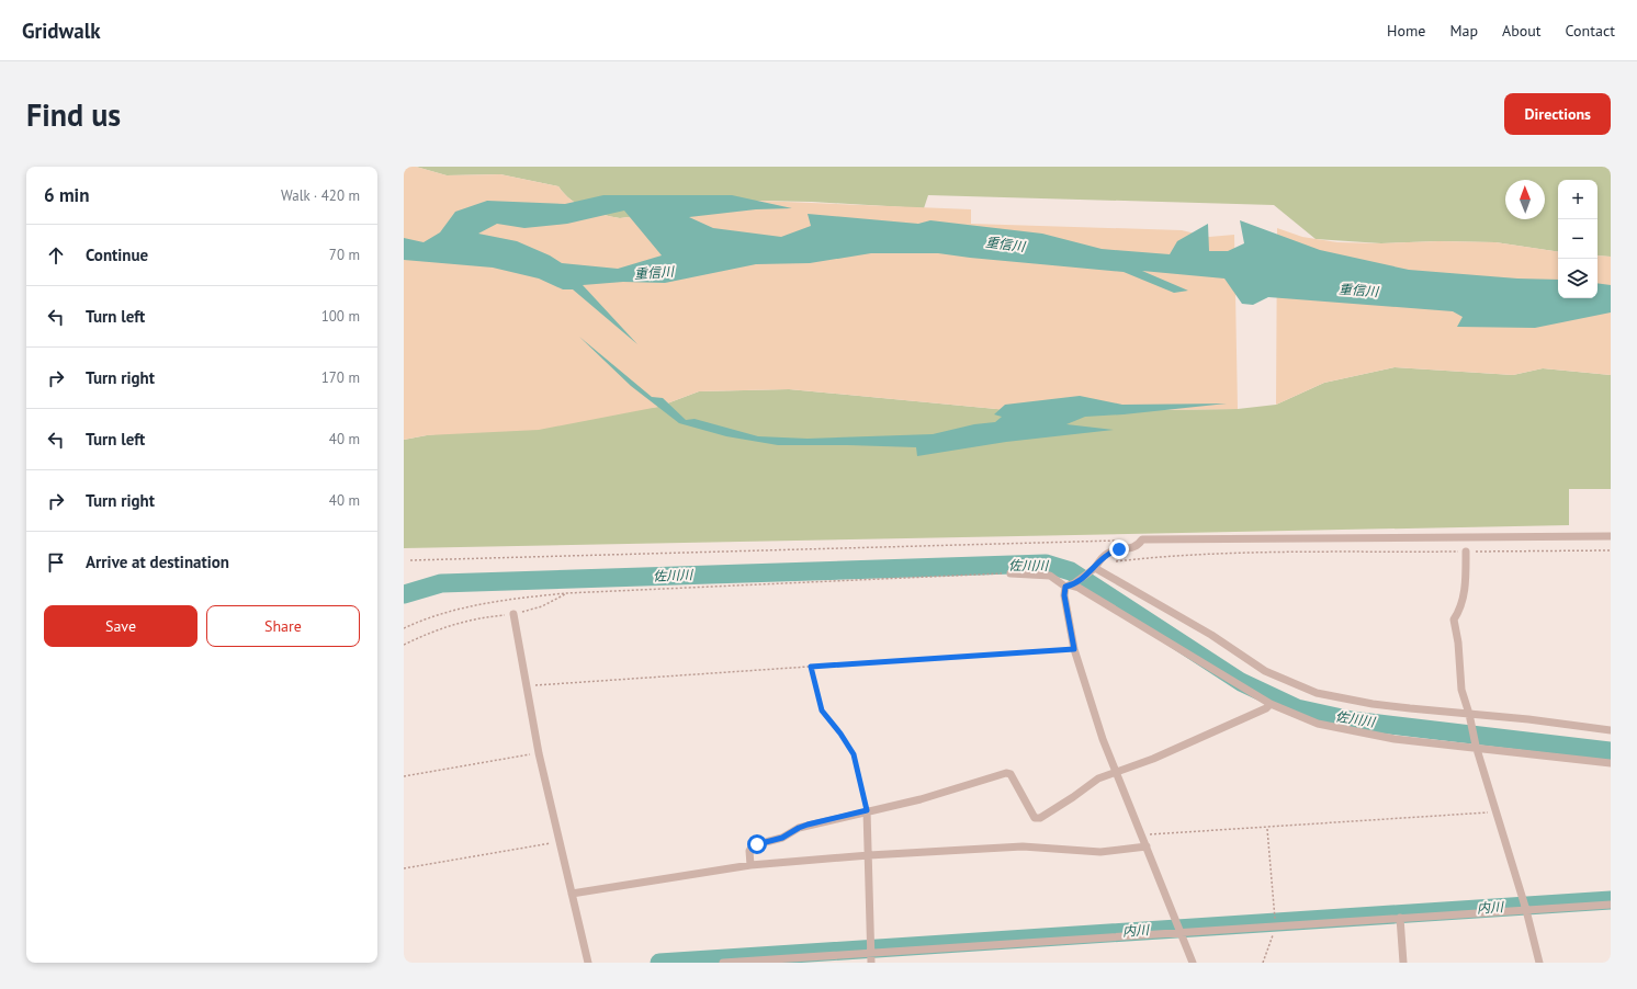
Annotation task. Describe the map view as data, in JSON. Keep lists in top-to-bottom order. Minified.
{"water":["重信川","佐川川","内川"],"north":"top","page":{"header":"Gridwalk","nav":["Home","Map","About","Contact"],"buttons":["Directions",["Save","Share"]],"title":"Find us","heading":["6 min","Walk · 420 m"],"map_buttons":["+","−"],"list":[["Continue","70 m"],["Turn left","100 m"],["Turn right","170 m"],["Turn left","40 m"],["Turn right","40 m"],"Arrive at destination"]}}
